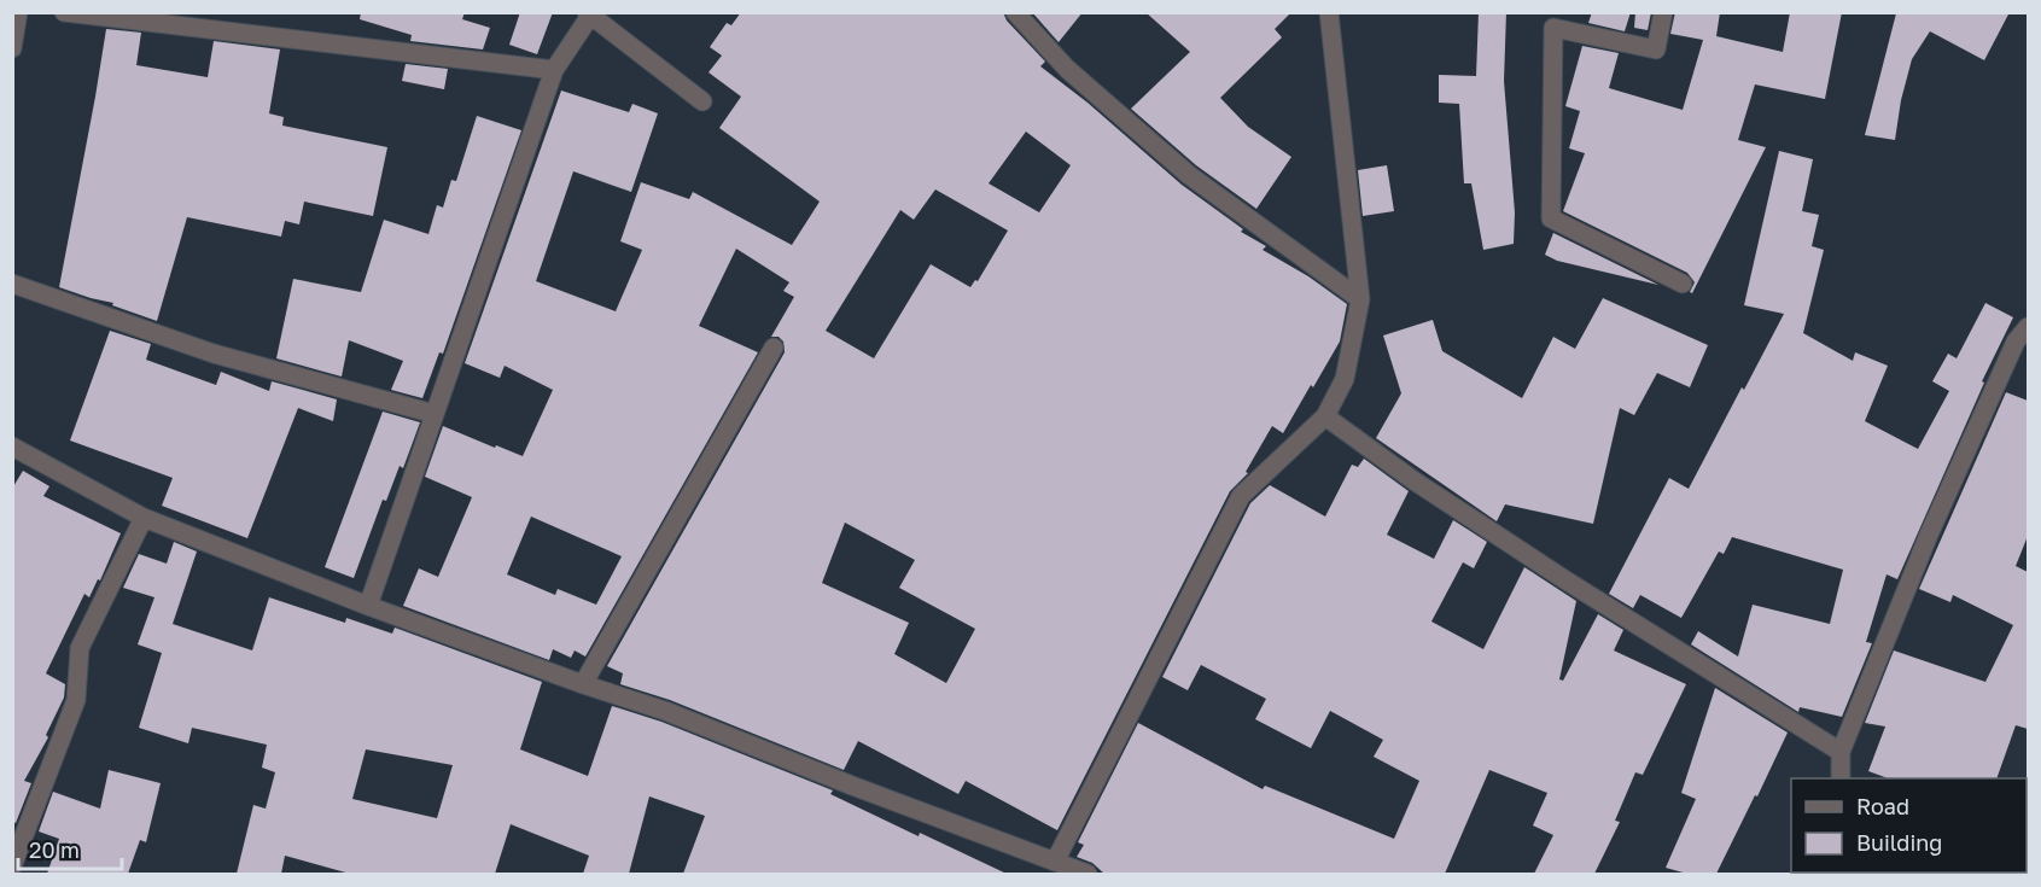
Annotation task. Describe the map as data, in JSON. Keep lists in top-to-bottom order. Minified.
{"legend":["Road","Building"],"scale_bar":"20 m"}
